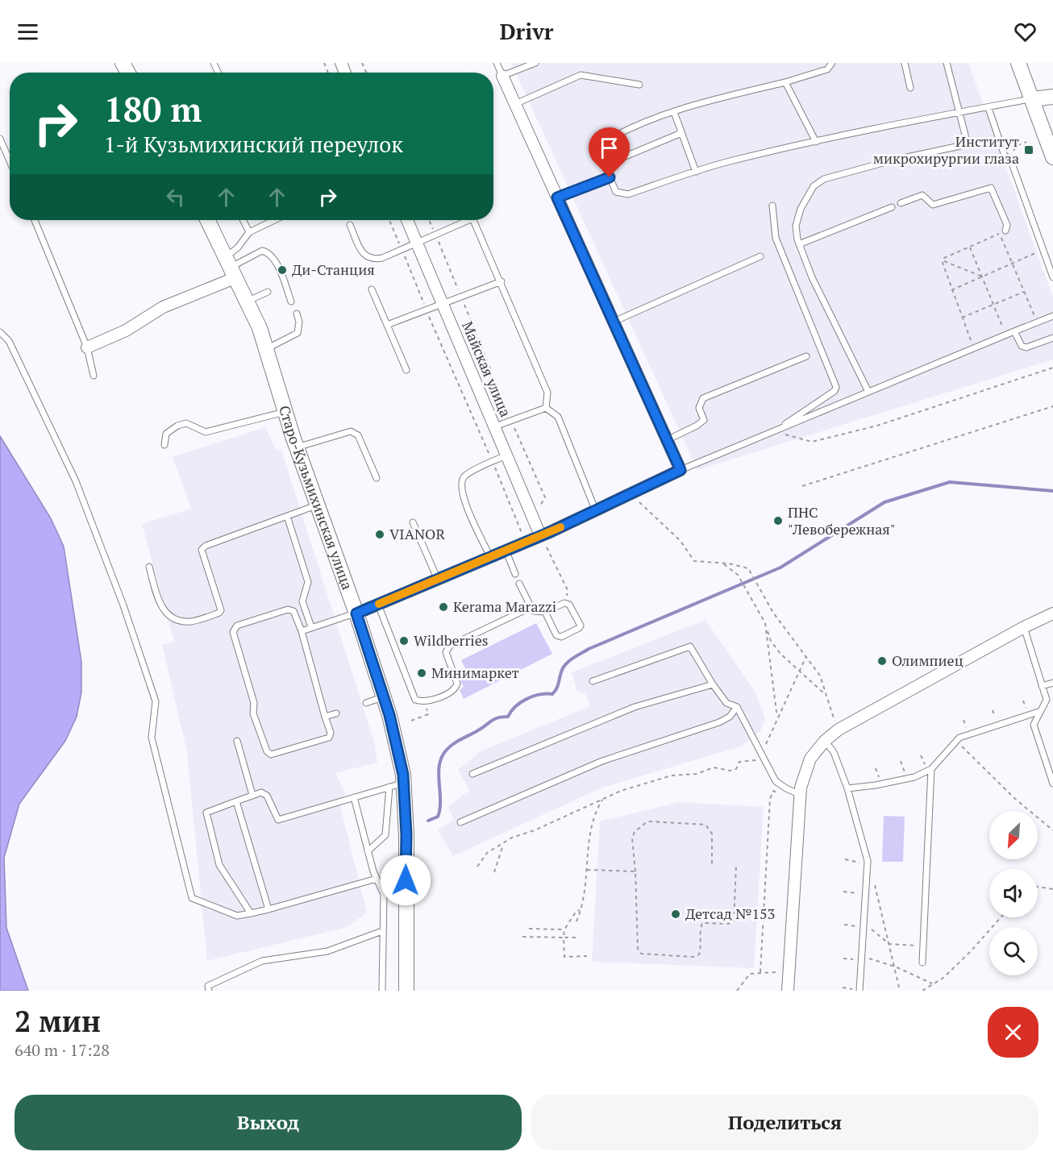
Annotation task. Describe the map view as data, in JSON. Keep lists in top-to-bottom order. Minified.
{"streets":{"main road":["Старо-Кузьмихинская улица"],"street":["Майская улица"]},"places":{"transit":["Институт микрохирургии глаза"],"other":["Ди-Станция","ПНС \"Левобережная\"","VIANOR","Kerama Marazzi","Wildberries","Олимпиец","Минимаркет","Детсад №153"]},"north":"bottom left","page":{"header":"Drivr","turn":["180 m","1-й Кузьмихинский переулок"],"heading":["2 мин","640 m · 17:28"],"buttons":["Выход","Поделиться"]}}
